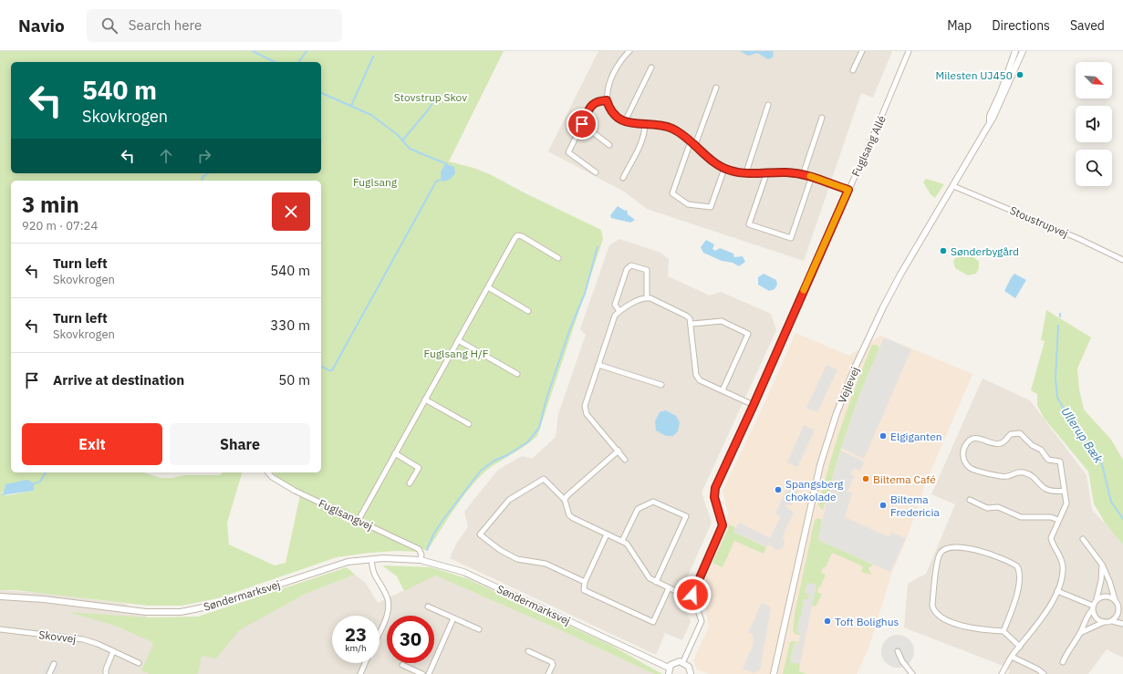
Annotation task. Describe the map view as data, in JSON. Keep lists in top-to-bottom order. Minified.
{"streets":{"street":["Fuglsang Allé","Stoustrupvej","Vejlevej","Fuglsangvej","Søndermarksvej","Skovvej"]},"crossings":[["Stoustrupvej","Vejlevej"],["Fuglsangvej","Søndermarksvej"]],"water":["Ullerup Bæk"],"parks":["Stovstrup Skov","Fuglsang","Fuglsang H/F"],"places":["Milesten UJ450","Sønderbygård","Elgiganten","Biltema Café","Spangsberg chokolade","Biltema Fredericia","Toft Bolighus"],"north":"bottom right","page":{"header":"Navio","search":"Search here","nav":["Map","Directions","Saved"],"turn":["540 m","Skovkrogen"],"heading":["3 min","920 m · 07:24"],"list":[{"name":"Turn left","note":"Skovkrogen","value":"540 m"},{"name":"Turn left","note":"Skovkrogen","value":"330 m"},{"name":"Arrive at destination","value":"50 m"}],"buttons":["Exit","Share"],"speed":"23 km/h","limit":"30"}}
